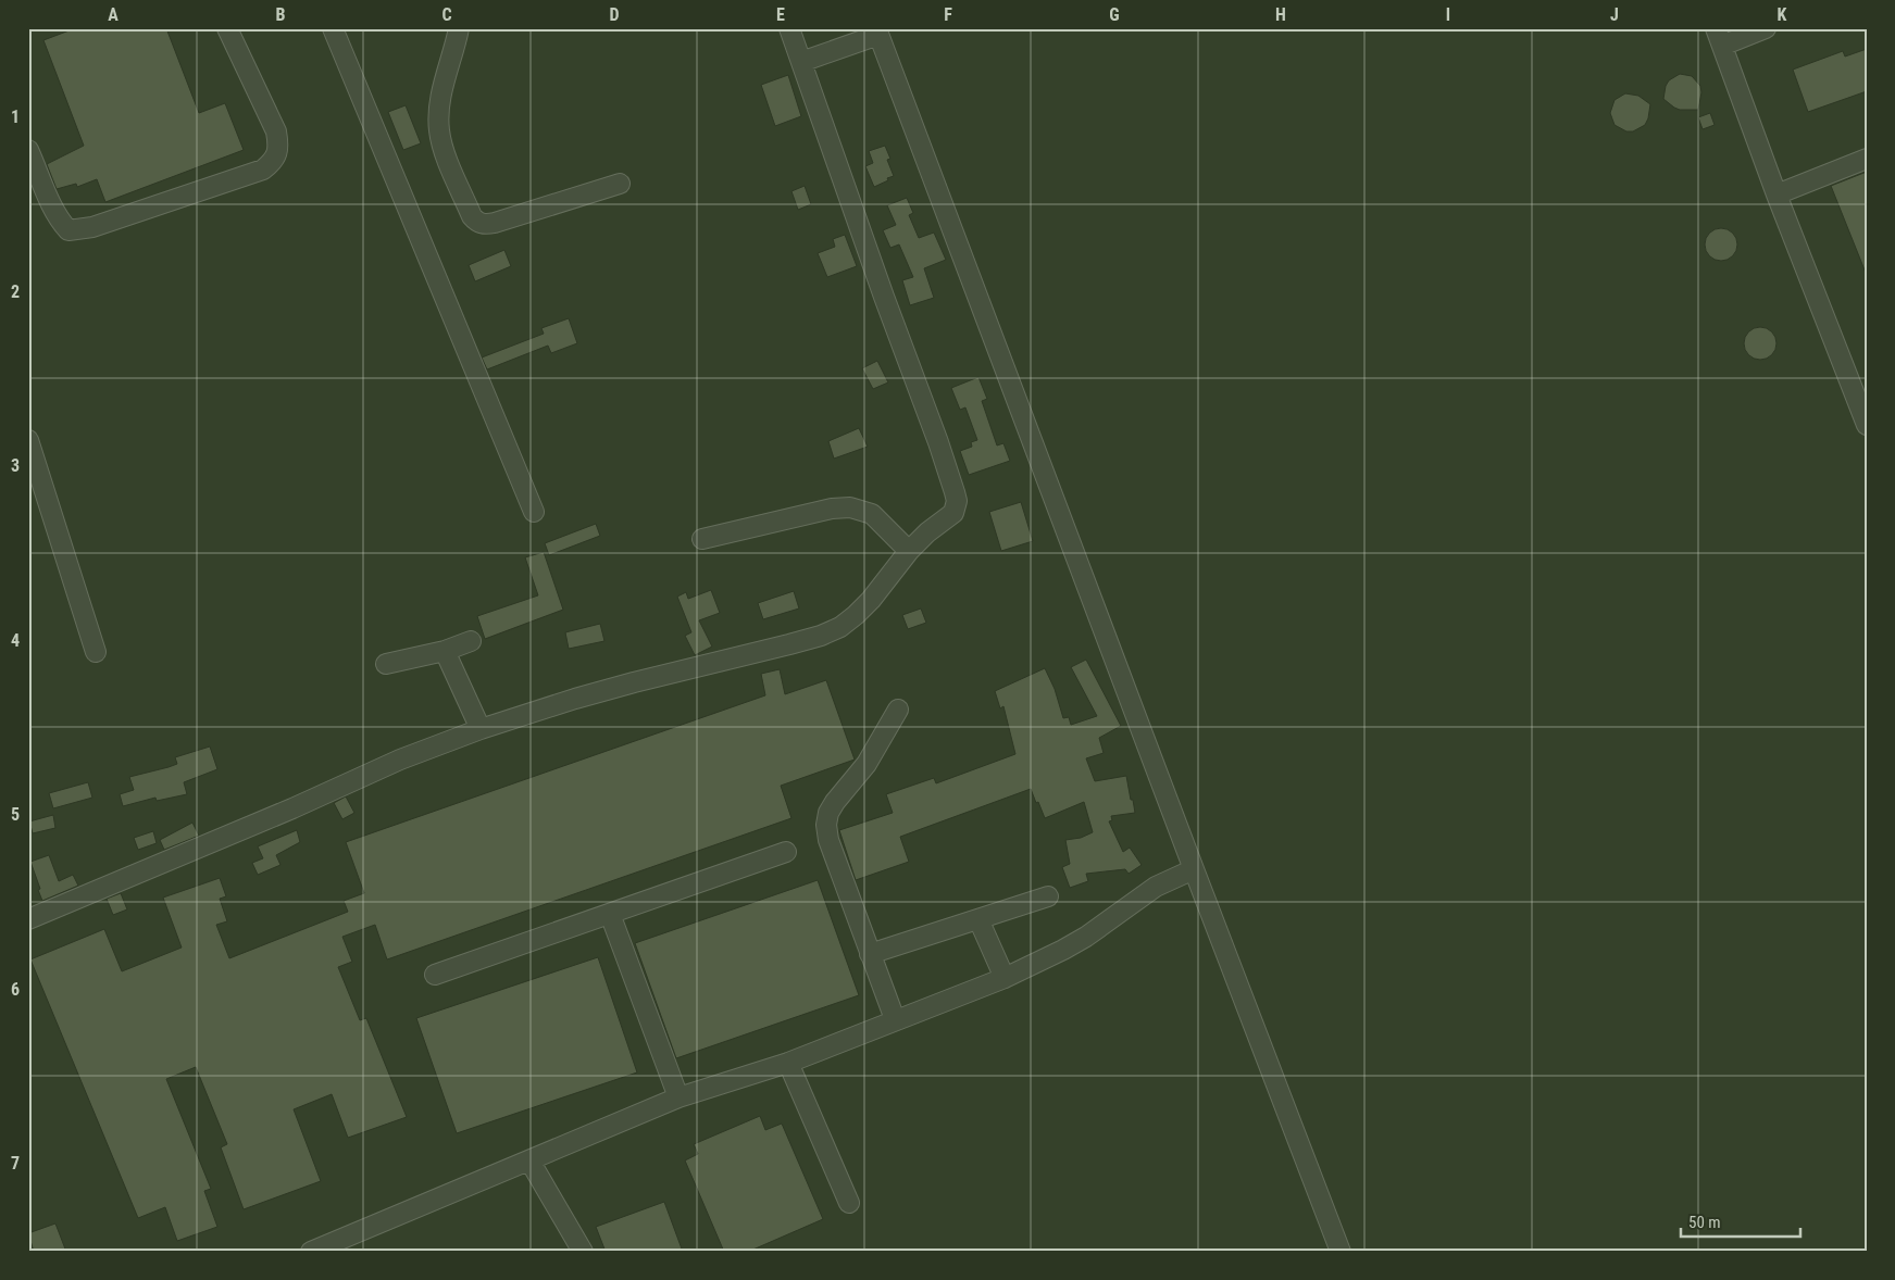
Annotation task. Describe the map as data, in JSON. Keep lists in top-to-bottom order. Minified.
{"scale_bar":"50 m","grid":{"columns":["A","B","C","D","E","F","G","H","I","J","K"],"rows":["1","2","3","4","5","6","7"]}}
